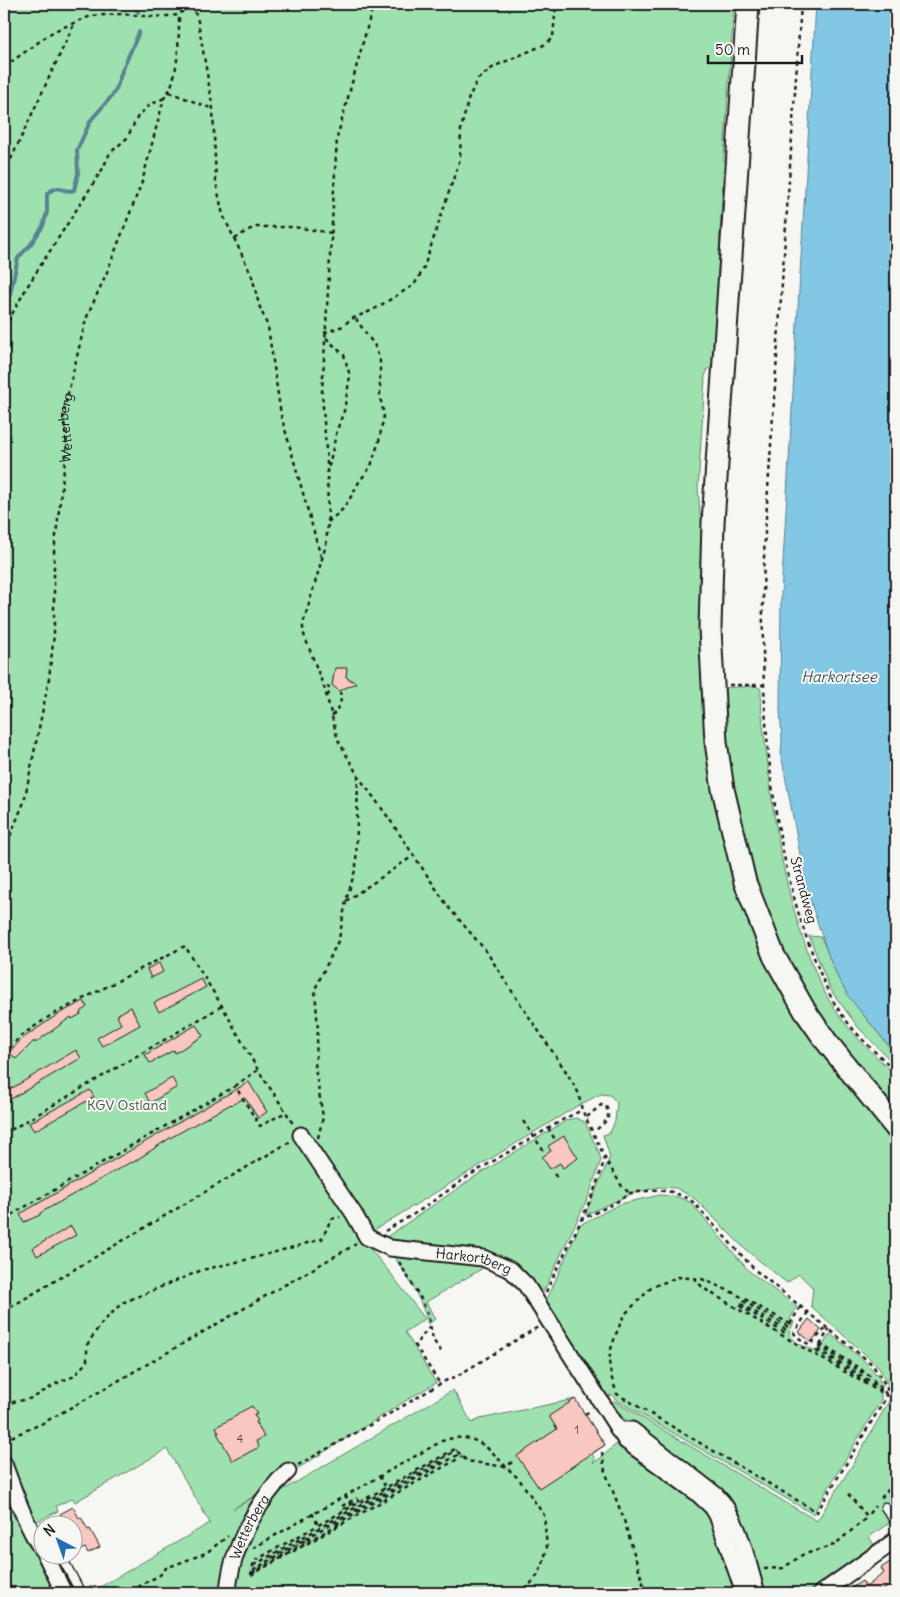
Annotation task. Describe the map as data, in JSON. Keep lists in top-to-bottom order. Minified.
{"streets":{"street":["Wetterberg","Harkortberg"],"path":["Strandweg"]},"water":["Harkortsee"],"parks":["KGV Ostland"],"house_numbers":["1","4"],"scale_bar":"50 m","north":"top left"}
